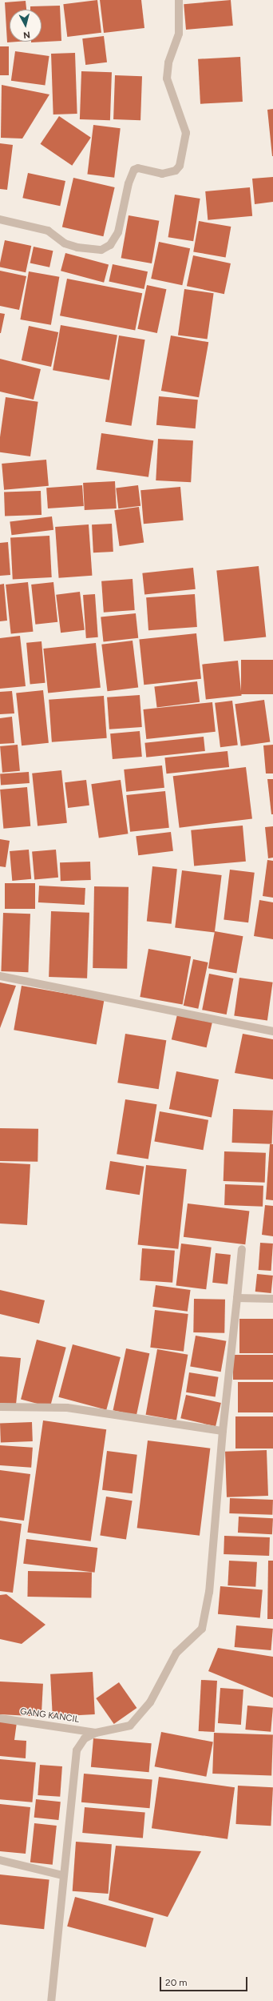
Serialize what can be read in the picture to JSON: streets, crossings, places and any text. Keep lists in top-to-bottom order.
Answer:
{
  "streets": {
    "street": ["GANG KANCIL"]
  },
  "scale_bar": "20 m",
  "north": "bottom"
}
